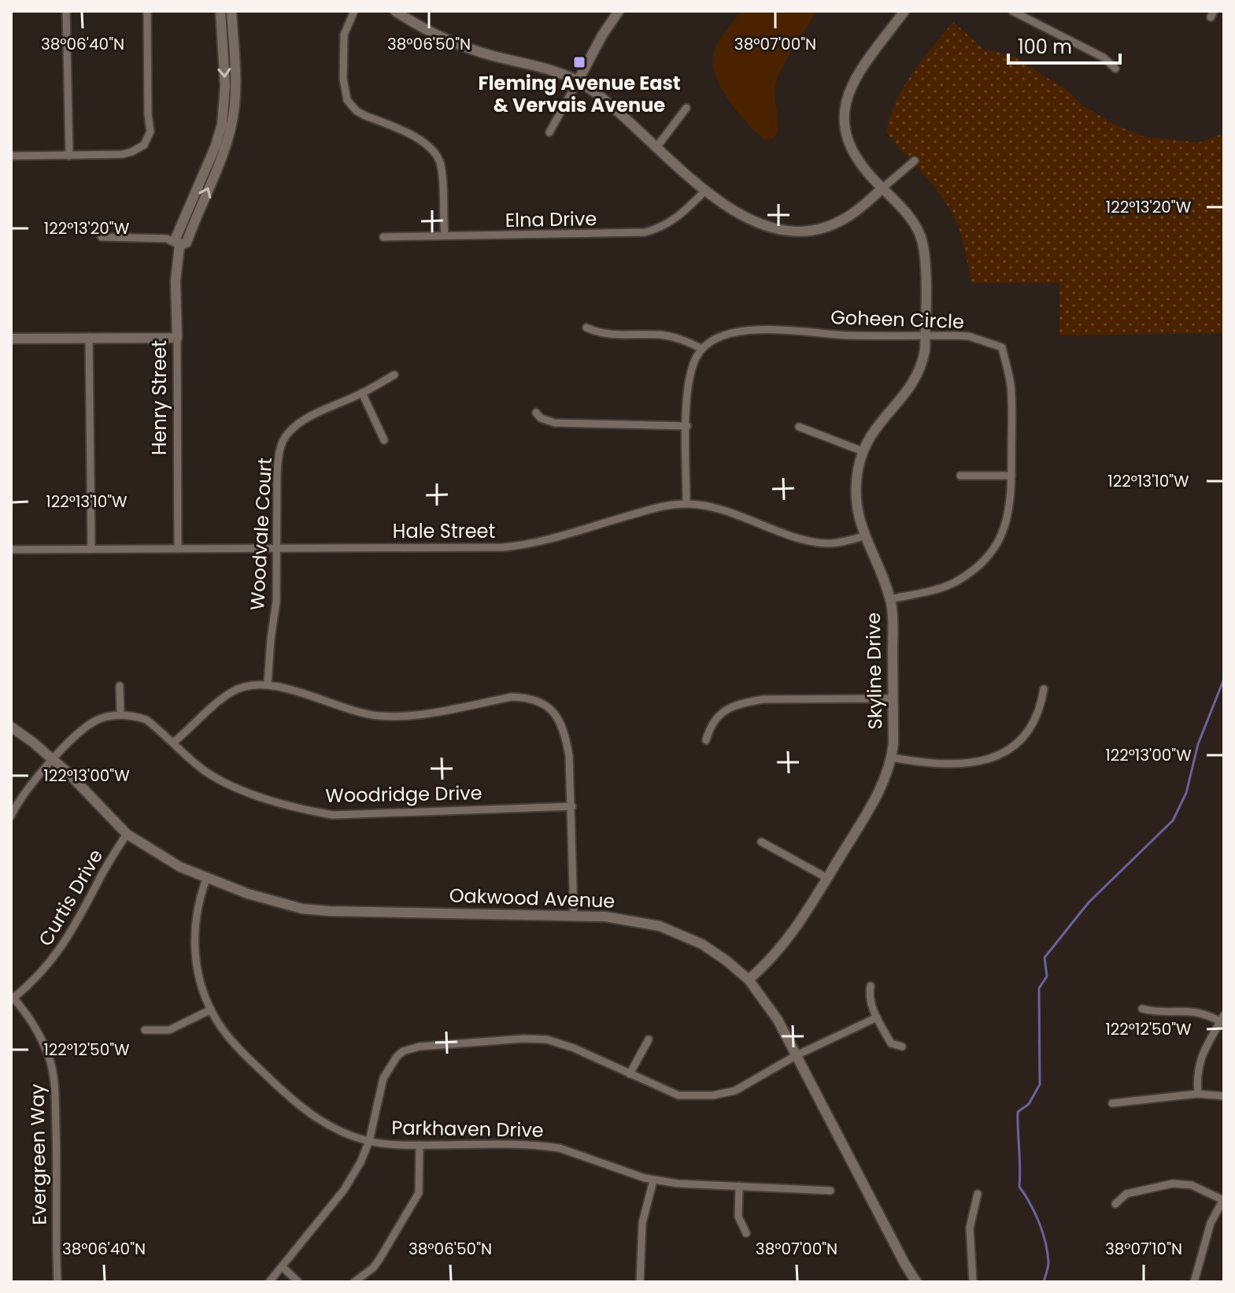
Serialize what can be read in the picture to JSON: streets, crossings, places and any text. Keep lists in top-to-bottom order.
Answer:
{
  "streets": {
    "street": [
      "Elna Drive",
      "Goheen Circle",
      "Henry Street",
      "Hale Street",
      "Woodvale Court",
      "Skyline Drive",
      "Woodridge Drive",
      "Curtis Drive",
      "Oakwood Avenue",
      "Parkhaven Drive",
      "Evergreen Way"
    ]
  },
  "crossings": [
    ["Goheen Circle", "Skyline Drive"],
    ["Henry Street", "Hale Street"],
    ["Hale Street", "Woodvale Court"],
    ["Hale Street", "Skyline Drive"],
    ["Skyline Drive", "Oakwood Avenue"],
    ["Curtis Drive", "Oakwood Avenue"],
    ["Curtis Drive", "Evergreen Way"],
    ["Oakwood Avenue", "Parkhaven Drive"]
  ],
  "places": {
    "transit": ["Fleming Avenue East & Vervais Avenue"]
  },
  "scale_bar": "100 m",
  "coordinates": [
    "38°06'40\"N",
    "38°06'50\"N",
    "38°07'00\"N",
    "122°13'20\"W",
    "122°13'10\"W",
    "122°13'00\"W",
    "122°12'50\"W",
    "38°07'10\"N"
  ]
}
